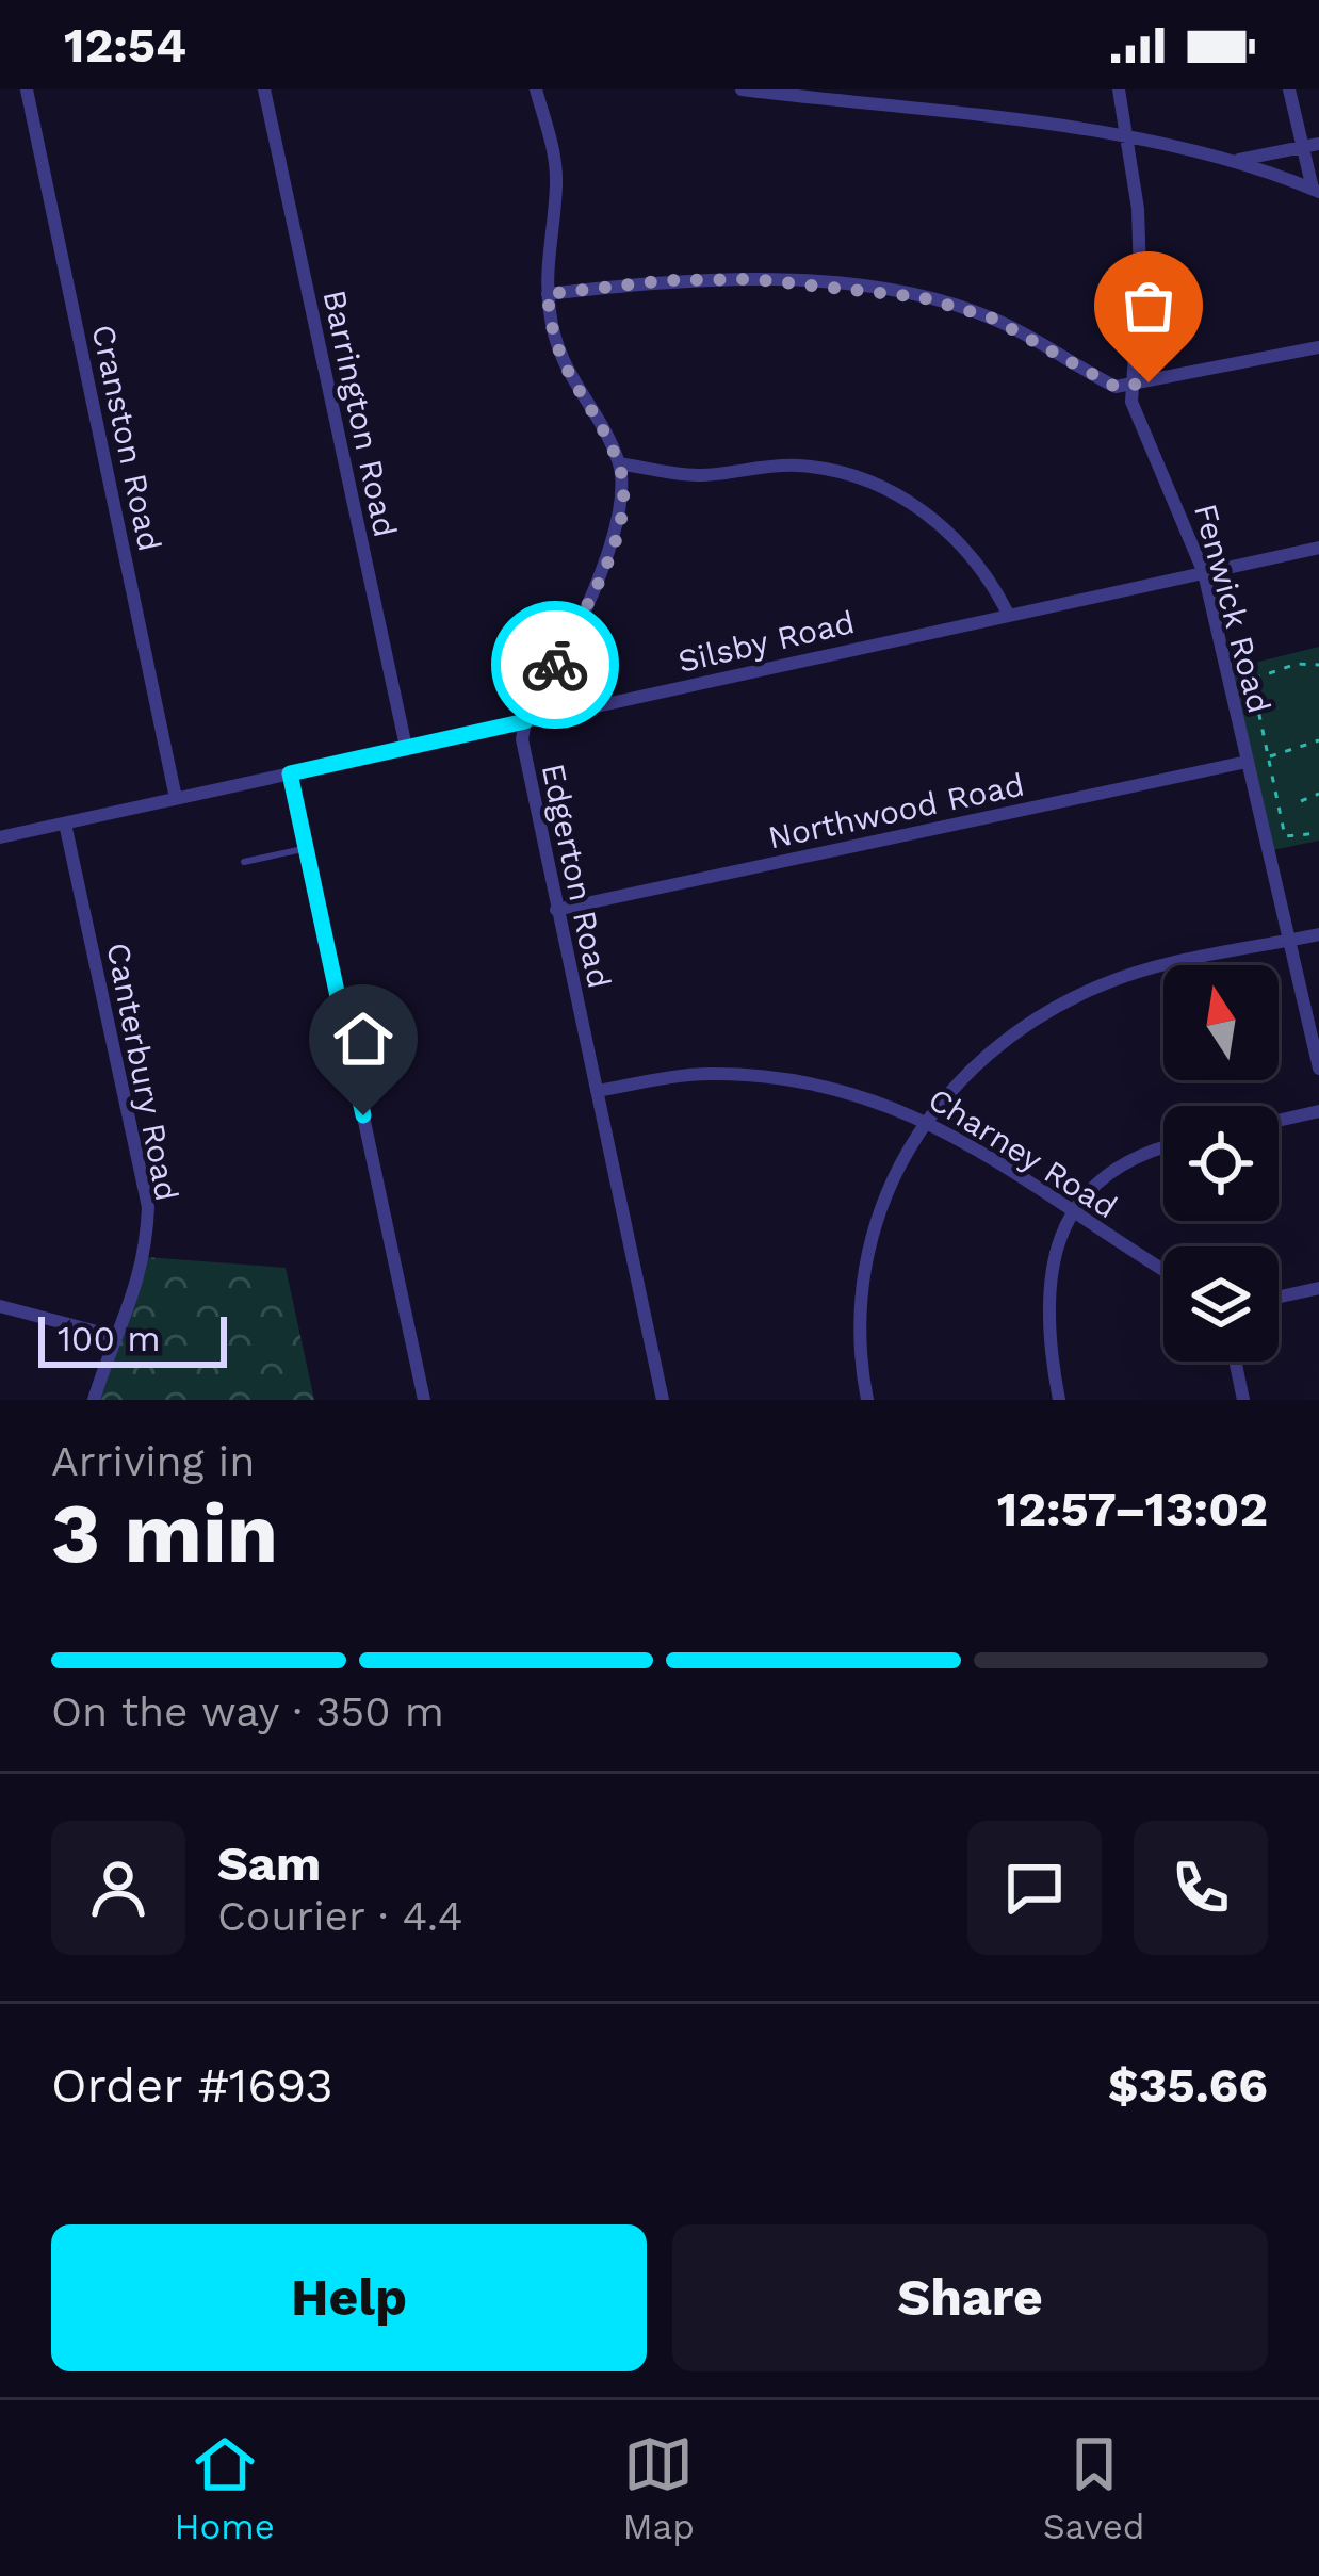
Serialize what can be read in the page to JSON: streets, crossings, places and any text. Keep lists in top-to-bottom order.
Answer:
{
  "streets": {
    "street": [
      "Barrington Road",
      "Cranston Road",
      "Fenwick Road",
      "Silsby Road",
      "Northwood Road",
      "Edgerton Road",
      "Canterbury Road",
      "Charney Road"
    ]
  },
  "crossings": [
    ["Barrington Road", "Silsby Road"],
    ["Cranston Road", "Silsby Road"],
    ["Fenwick Road", "Silsby Road"],
    ["Fenwick Road", "Northwood Road"],
    ["Silsby Road", "Edgerton Road"],
    ["Silsby Road", "Canterbury Road"],
    ["Northwood Road", "Edgerton Road"],
    ["Edgerton Road", "Charney Road"]
  ],
  "scale_bar": "100 m",
  "north": "top",
  "page": {
    "status": "12:54",
    "scale": "100 m",
    "heading": ["3 min", "Arriving in", "12:57–13:02"],
    "panel": [
      "Sam",
      "Courier · 4.4",
      "Order #1693",
      "$35.66"
    ],
    "bar": "On the way · 350 m",
    "buttons": ["Help", "Share"],
    "tabs": ["Home", "Map", "Saved"]
  }
}
